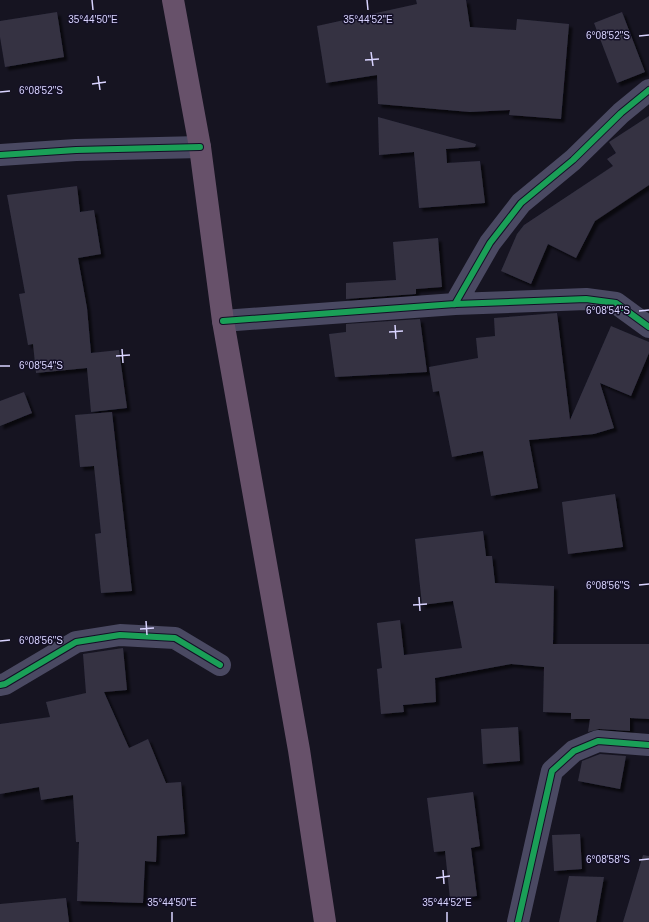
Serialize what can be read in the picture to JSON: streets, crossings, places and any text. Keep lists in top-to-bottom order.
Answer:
{
  "coordinates": [
    "35°44'50\"E",
    "35°44'52\"E",
    "6°08'52\"S",
    "6°08'54\"S",
    "6°08'56\"S",
    "6°08'58\"S"
  ]
}
